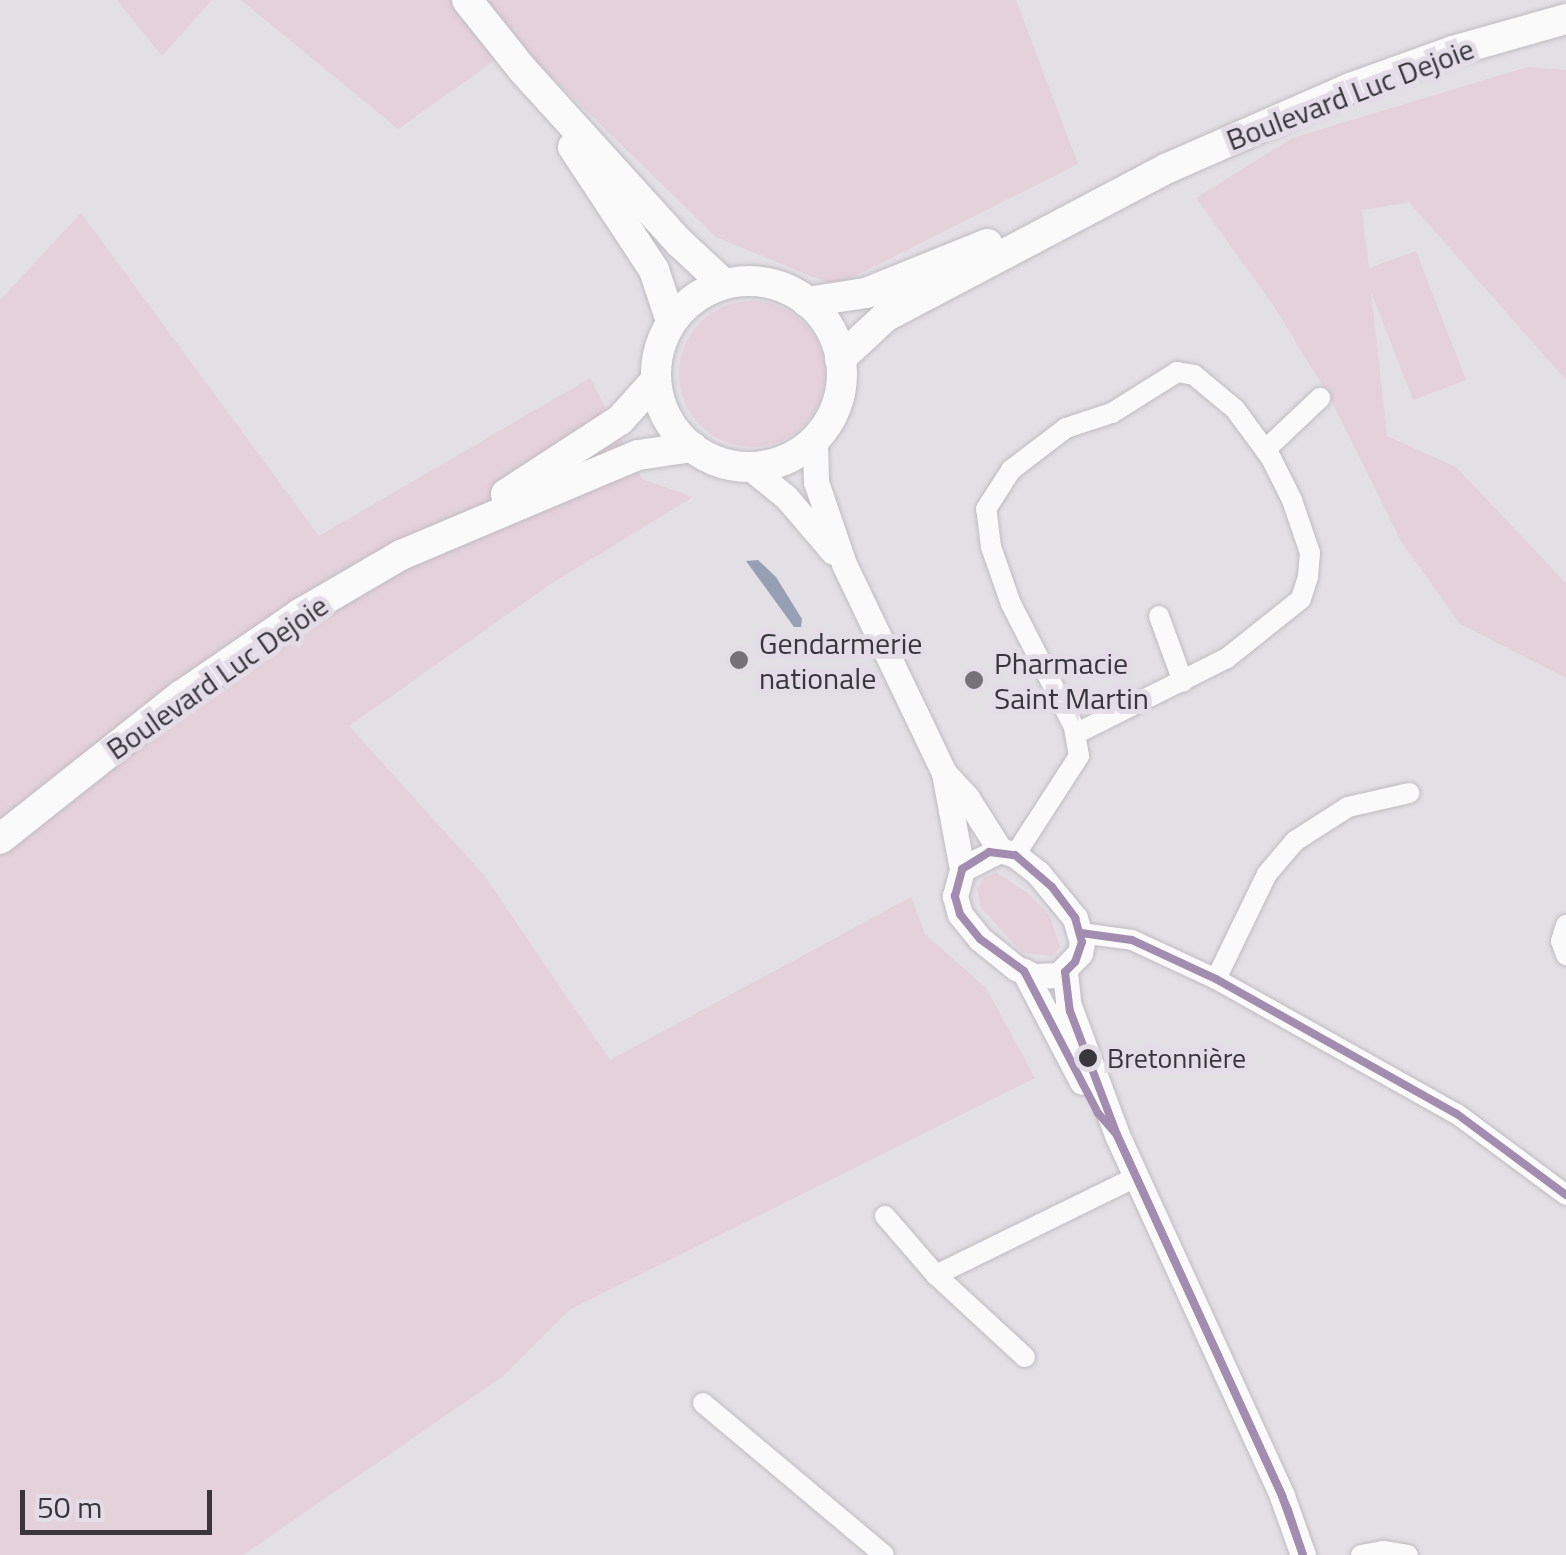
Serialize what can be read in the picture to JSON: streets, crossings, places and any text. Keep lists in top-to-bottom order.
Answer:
{
  "streets": {
    "main road": ["Boulevard Luc Dejoie"]
  },
  "places": ["Gendarmerie nationale", "Pharmacie Saint Martin", "Bretonnière"],
  "scale_bar": "50 m"
}
